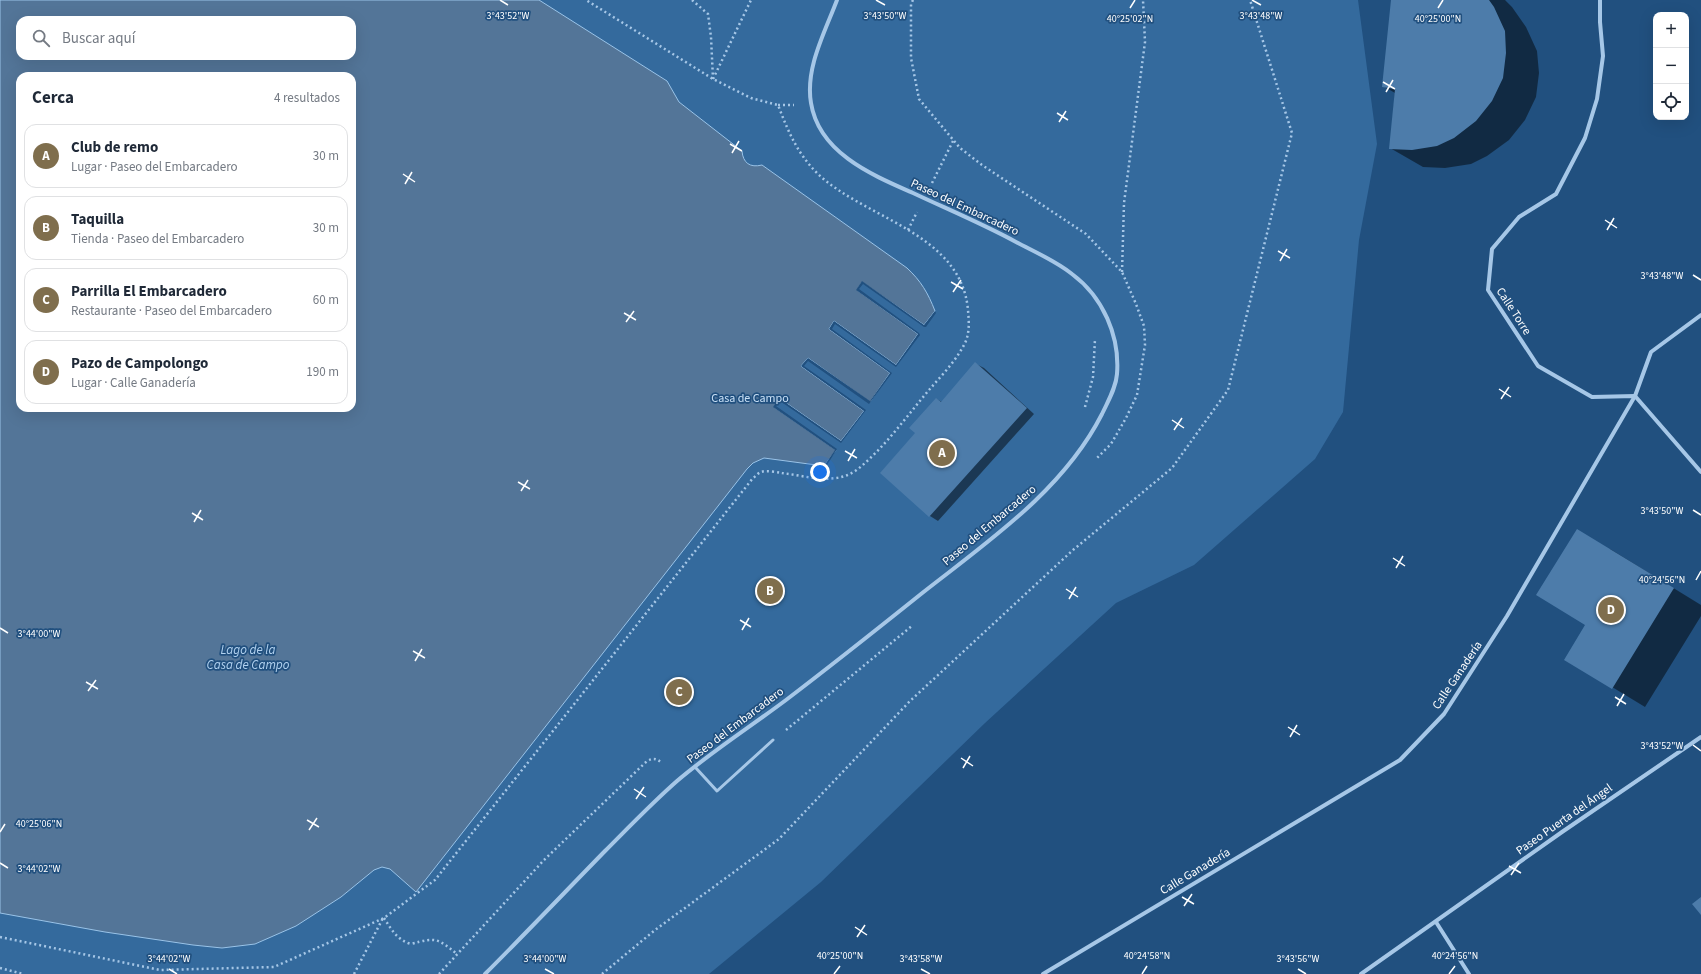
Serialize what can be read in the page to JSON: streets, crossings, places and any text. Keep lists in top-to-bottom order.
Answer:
{
  "streets": {
    "street": [
      "Paseo del Embarcadero",
      "Calle Torre",
      "Calle Ganadería",
      "Paseo Puerta del Ángel"
    ]
  },
  "crossings": [
    ["Calle Torre", "Calle Ganadería"]
  ],
  "water": ["Lago de la Casa de Campo"],
  "parks": ["Casa de Campo"],
  "page": {
    "map_buttons": ["+", "−"],
    "search": "Buscar aquí",
    "heading": ["Cerca", "4 resultados"],
    "list": [
      {
        "mark": "A",
        "name": "Club de remo",
        "note": "Lugar · Paseo del Embarcadero",
        "value": "30 m"
      },
      {
        "mark": "B",
        "name": "Taquilla",
        "note": "Tienda · Paseo del Embarcadero",
        "value": "30 m"
      },
      {
        "mark": "C",
        "name": "Parrilla El Embarcadero",
        "note": "Restaurante · Paseo del Embarcadero",
        "value": "60 m"
      },
      {
        "mark": "D",
        "name": "Pazo de Campolongo",
        "note": "Lugar · Calle Ganadería",
        "value": "190 m"
      }
    ],
    "pins": [
      "A",
      "B",
      "D",
      "C"
    ]
  },
  "coordinates": [
    "3°43'52\"W",
    "3°43'50\"W",
    "3°43'48\"W",
    "40°25'02\"N",
    "40°25'00\"N",
    "40°24'56\"N",
    "3°44'00\"W",
    "40°25'06\"N",
    "3°44'02\"W",
    "40°24'58\"N",
    "3°43'58\"W",
    "3°43'56\"W"
  ]
}
